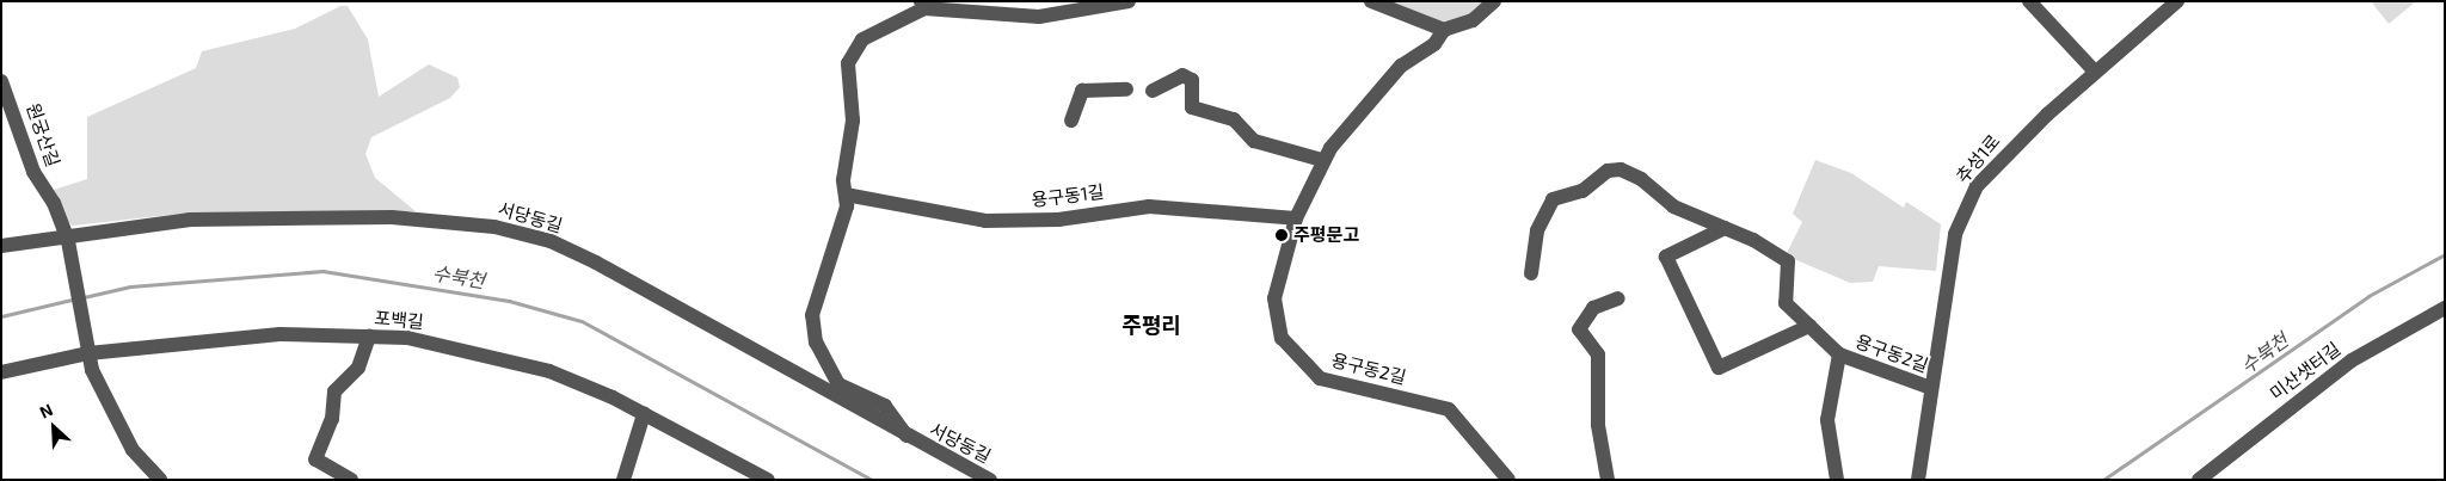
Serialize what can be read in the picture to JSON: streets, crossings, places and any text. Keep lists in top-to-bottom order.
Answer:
{
  "streets": {
    "street": [
      "원궁산길",
      "추성1로",
      "용구동1길",
      "서당동길",
      "포백길",
      "용구동2길",
      "미산샛터길"
    ]
  },
  "crossings": [
    ["원궁산길", "서당동길"],
    ["원궁산길", "포백길"],
    ["추성1로", "용구동2길"],
    ["용구동1길", "용구동2길"]
  ],
  "districts": ["주평리"],
  "water": ["수북천"],
  "places": ["주평문고"],
  "north": "top left"
}
